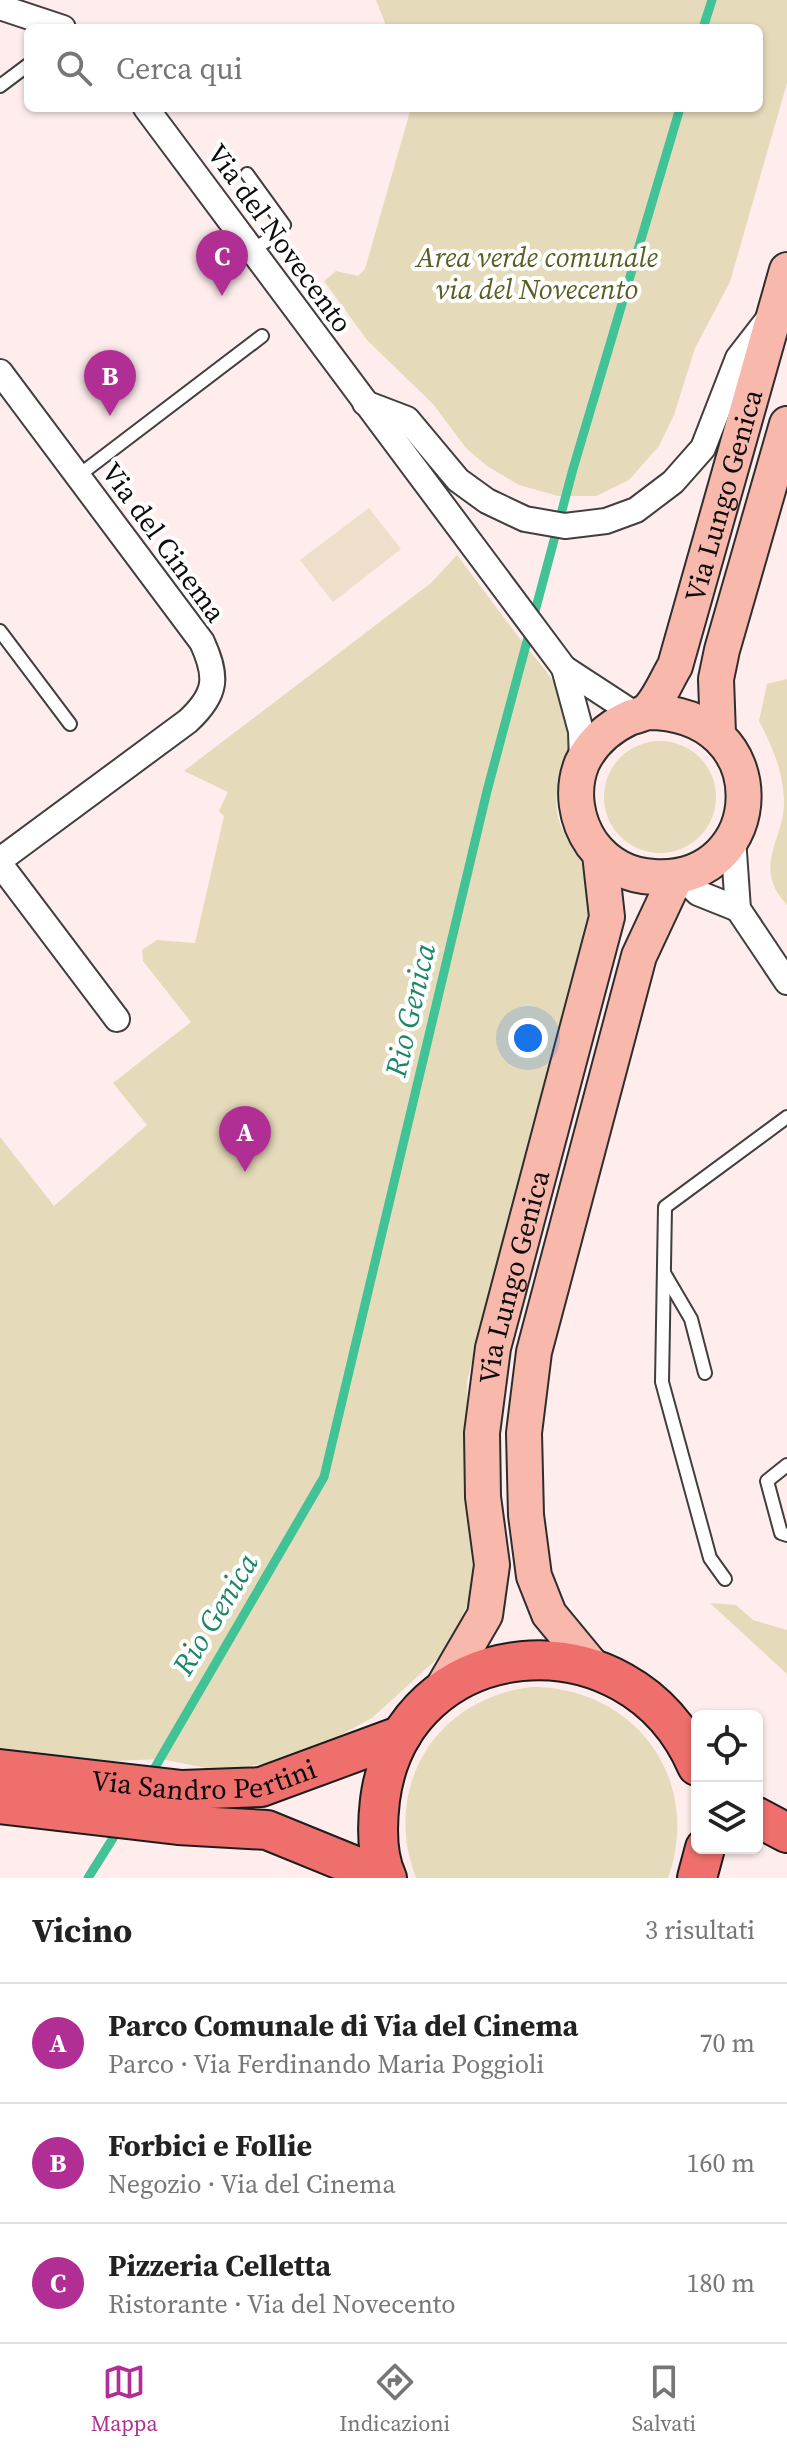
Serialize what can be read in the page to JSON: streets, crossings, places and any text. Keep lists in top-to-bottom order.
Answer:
{
  "streets": {
    "main road": ["Via Sandro Pertini"],
    "street": ["Via del Novecento", "Via Lungo Genica", "Via del Cinema"]
  },
  "crossings": [
    ["Via del Novecento", "Via Lungo Genica"]
  ],
  "water": ["Rio Genica"],
  "parks": ["Area verde comunale via del Novecento"],
  "page": {
    "search": "Cerca qui",
    "pins": ["C", "B", "A"],
    "heading": ["Vicino", "3 risultati"],
    "list": [
      {
        "mark": "A",
        "name": "Parco Comunale di Via del Cinema",
        "note": "Parco · Via Ferdinando Maria Poggioli",
        "value": "70 m"
      },
      {
        "mark": "B",
        "name": "Forbici e Follie",
        "note": "Negozio · Via del Cinema",
        "value": "160 m"
      },
      {
        "mark": "C",
        "name": "Pizzeria Celletta",
        "note": "Ristorante · Via del Novecento",
        "value": "180 m"
      }
    ],
    "nav": ["Mappa", "Indicazioni", "Salvati"]
  }
}
